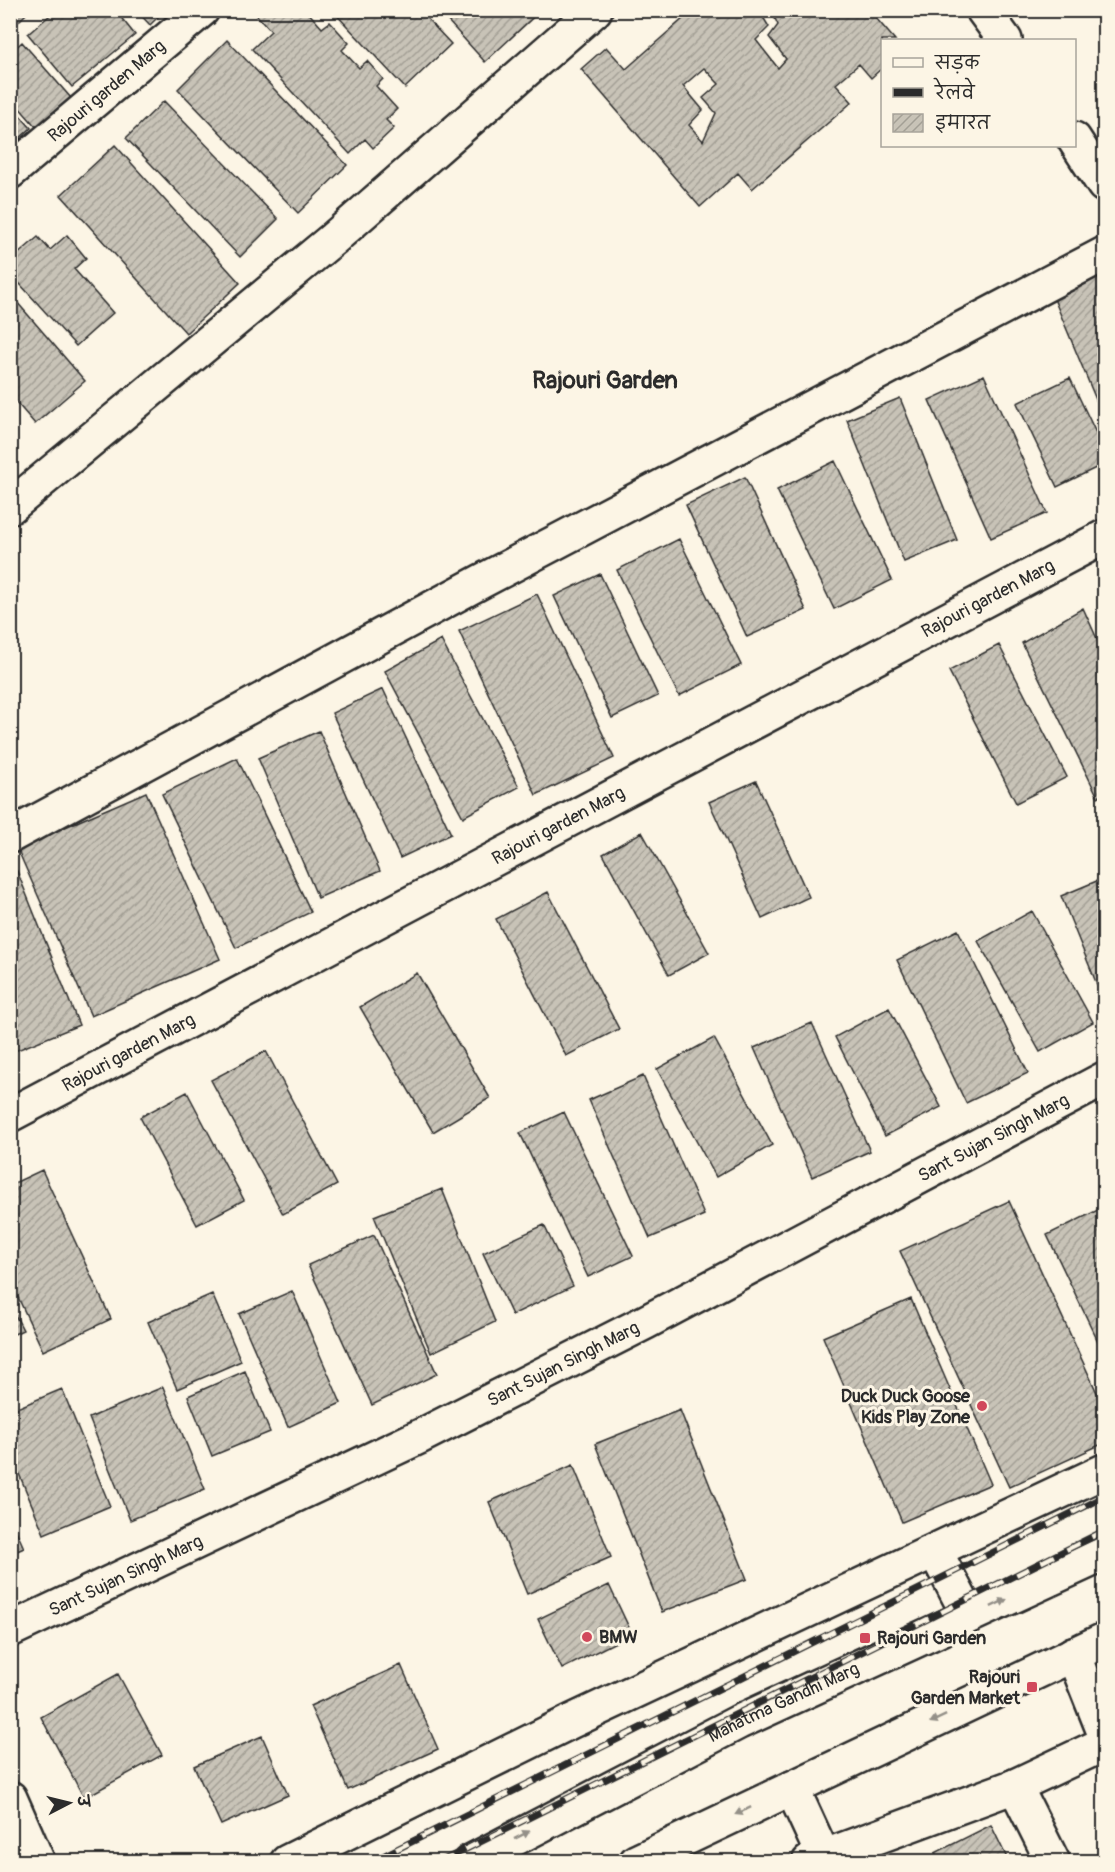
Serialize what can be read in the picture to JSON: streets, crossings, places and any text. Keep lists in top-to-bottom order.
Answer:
{
  "streets": {
    "street": ["Rajouri garden Marg", "Sant Sujan Singh Marg", "Mahatma Gandhi Marg"]
  },
  "districts": ["Rajouri Garden"],
  "places": {
    "other": ["Duck Duck Goose Kids Play Zone", "BMW"],
    "transit": ["Rajouri Garden", "Rajouri Garden Market"]
  },
  "legend": ["सड़क", "रेलवे", "इमारत"],
  "north": "right"
}
